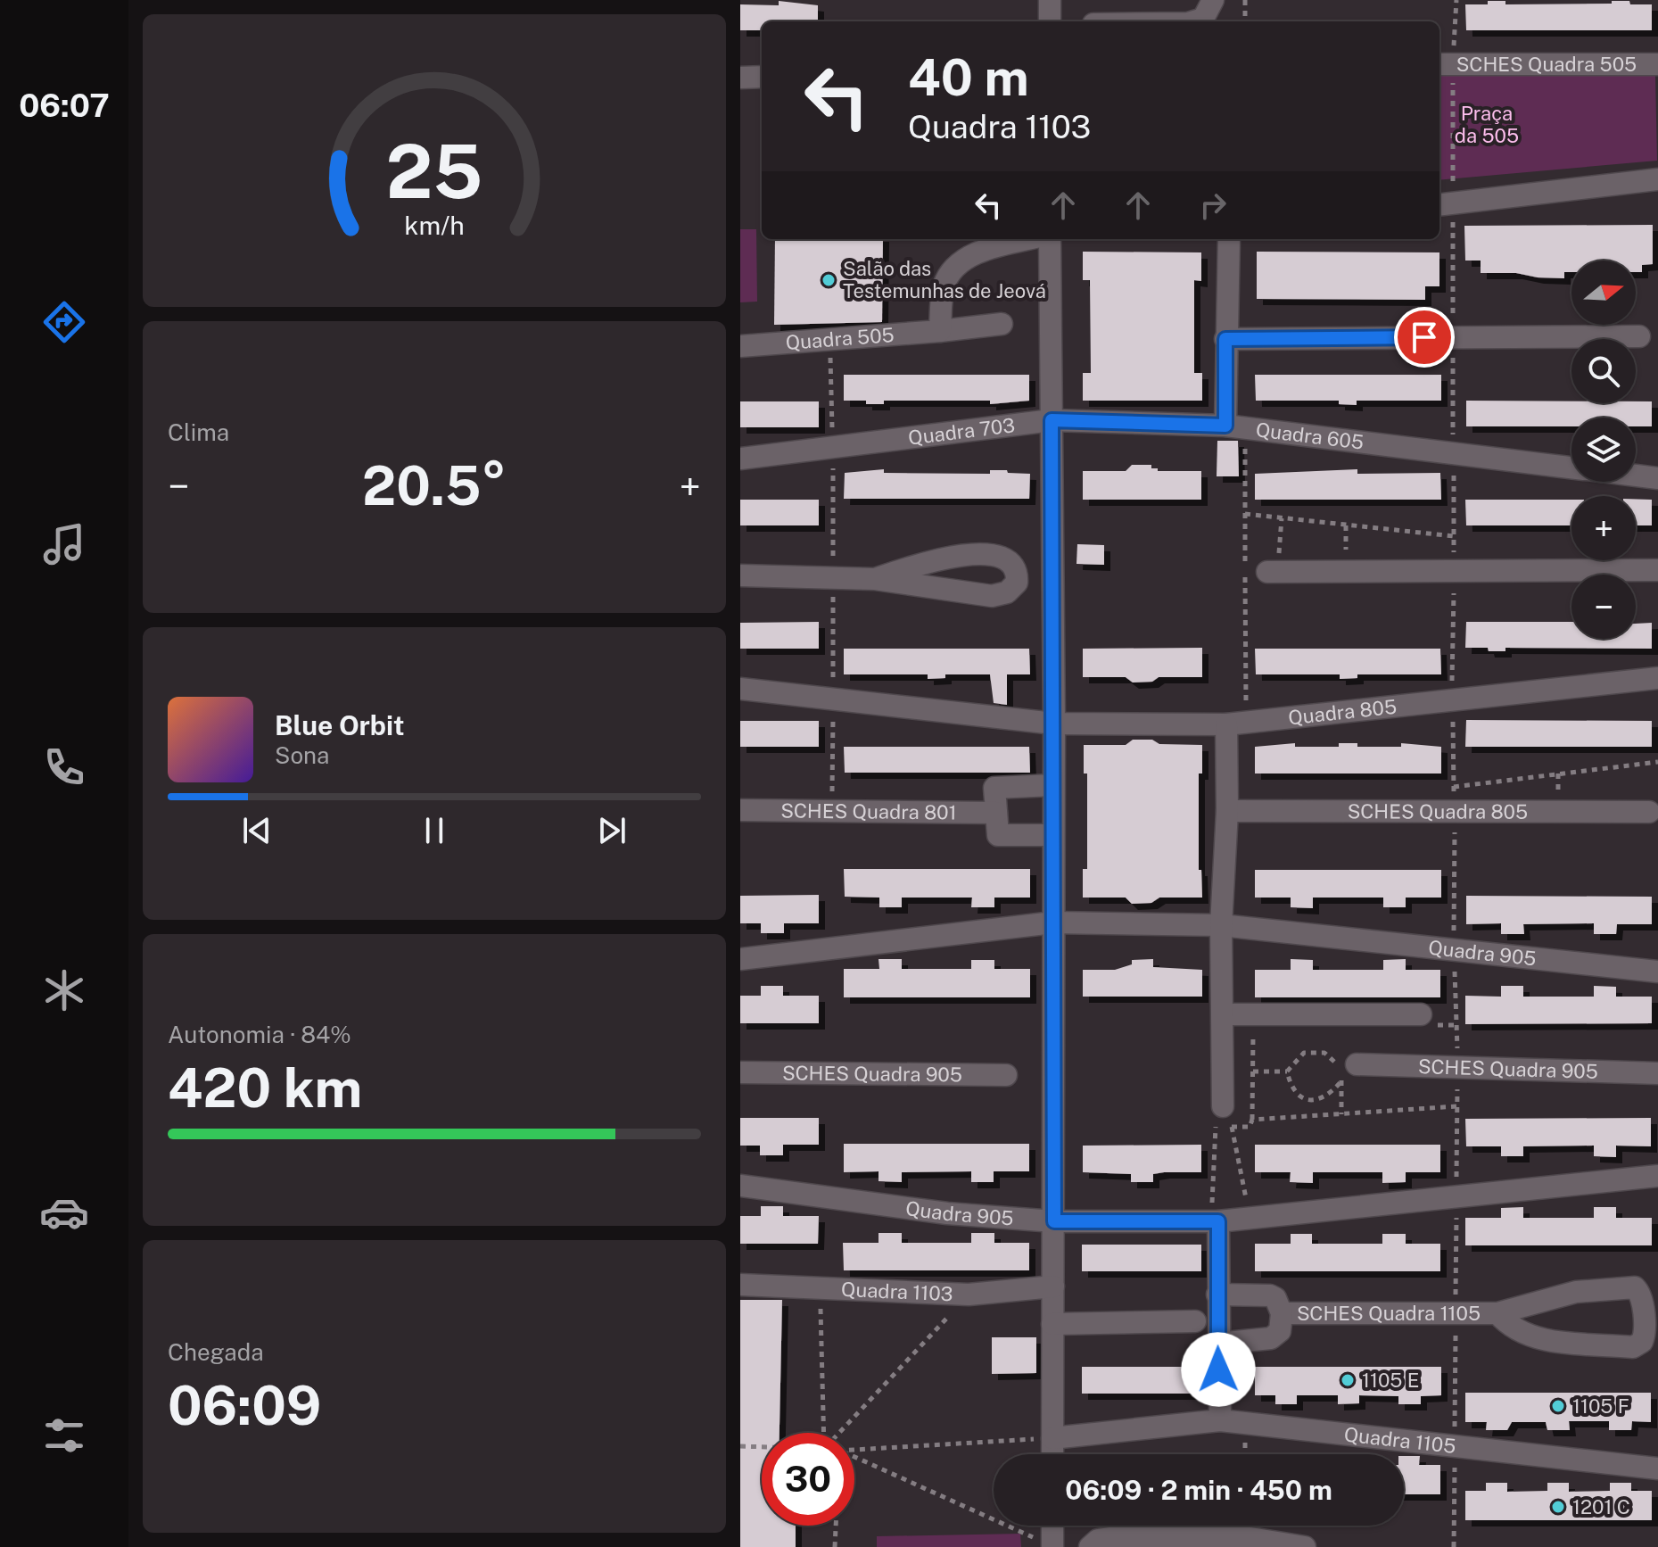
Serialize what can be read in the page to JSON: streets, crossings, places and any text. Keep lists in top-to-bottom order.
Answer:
{
  "streets": {
    "street": [
      "SCHES Quadra 505",
      "Quadra 505",
      "Quadra 703",
      "Quadra 605",
      "Quadra 805",
      "SCHES Quadra 801",
      "SCHES Quadra 805",
      "Quadra 905",
      "SCHES Quadra 905",
      "Quadra 1103",
      "SCHES Quadra 1105",
      "Quadra 1105"
    ]
  },
  "crossings": [
    ["Quadra 703", "Quadra 605"]
  ],
  "parks": ["Praça da 505"],
  "places": [
    "Salão das Testemunhas de Jeová",
    "1105 E",
    "1105 F",
    "1201 C"
  ],
  "north": "right",
  "page": {
    "tabs": "06:07",
    "turn": ["40 m", "Quadra 1103"],
    "map_buttons": ["+", "−"],
    "tile": [
      "Clima",
      ["Autonomia · 84%", "420 km"],
      ["Chegada", "06:09"]
    ],
    "heat": ["−", "20.5°", "+"],
    "song": ["Blue Orbit", "Sona"],
    "limit": "30",
    "trip": "06:09 · 2 min · 450 m",
    "gauge": ["25", "km/h"]
  }
}
